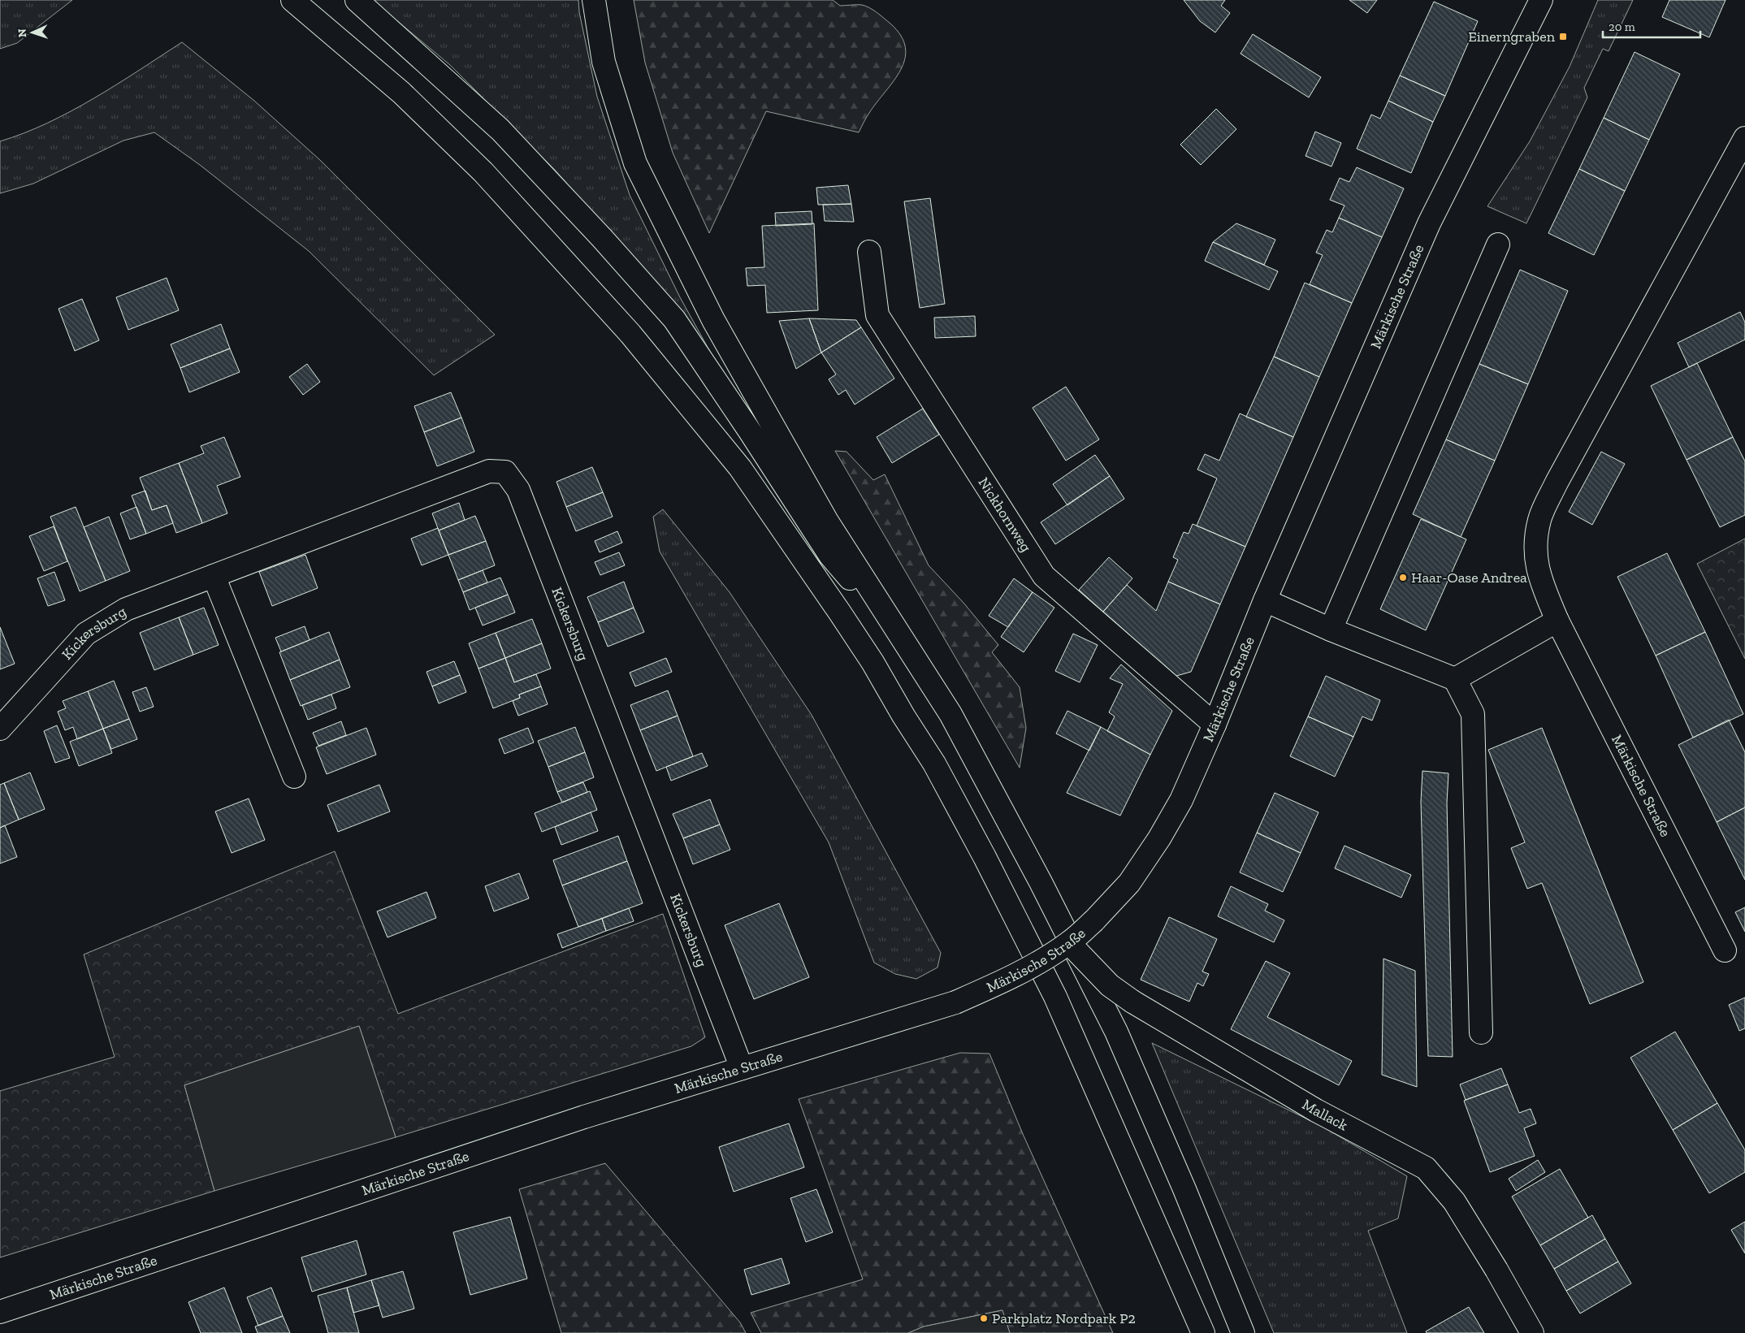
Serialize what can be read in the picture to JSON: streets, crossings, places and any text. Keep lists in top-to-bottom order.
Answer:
{
  "streets": {
    "main road": [
      "Märkische Straße",
      "Nickhornweg",
      "Kickersburg",
      "Mallack"
    ]
  },
  "crossings": [
    ["Märkische Straße", "Nickhornweg"],
    ["Märkische Straße", "Kickersburg"],
    ["Märkische Straße", "Mallack"]
  ],
  "places": {
    "transit": ["Einerngraben"],
    "other": ["Haar-Oase Andrea", "Parkplatz Nordpark P2"]
  },
  "scale_bar": "20 m",
  "north": "left"
}
